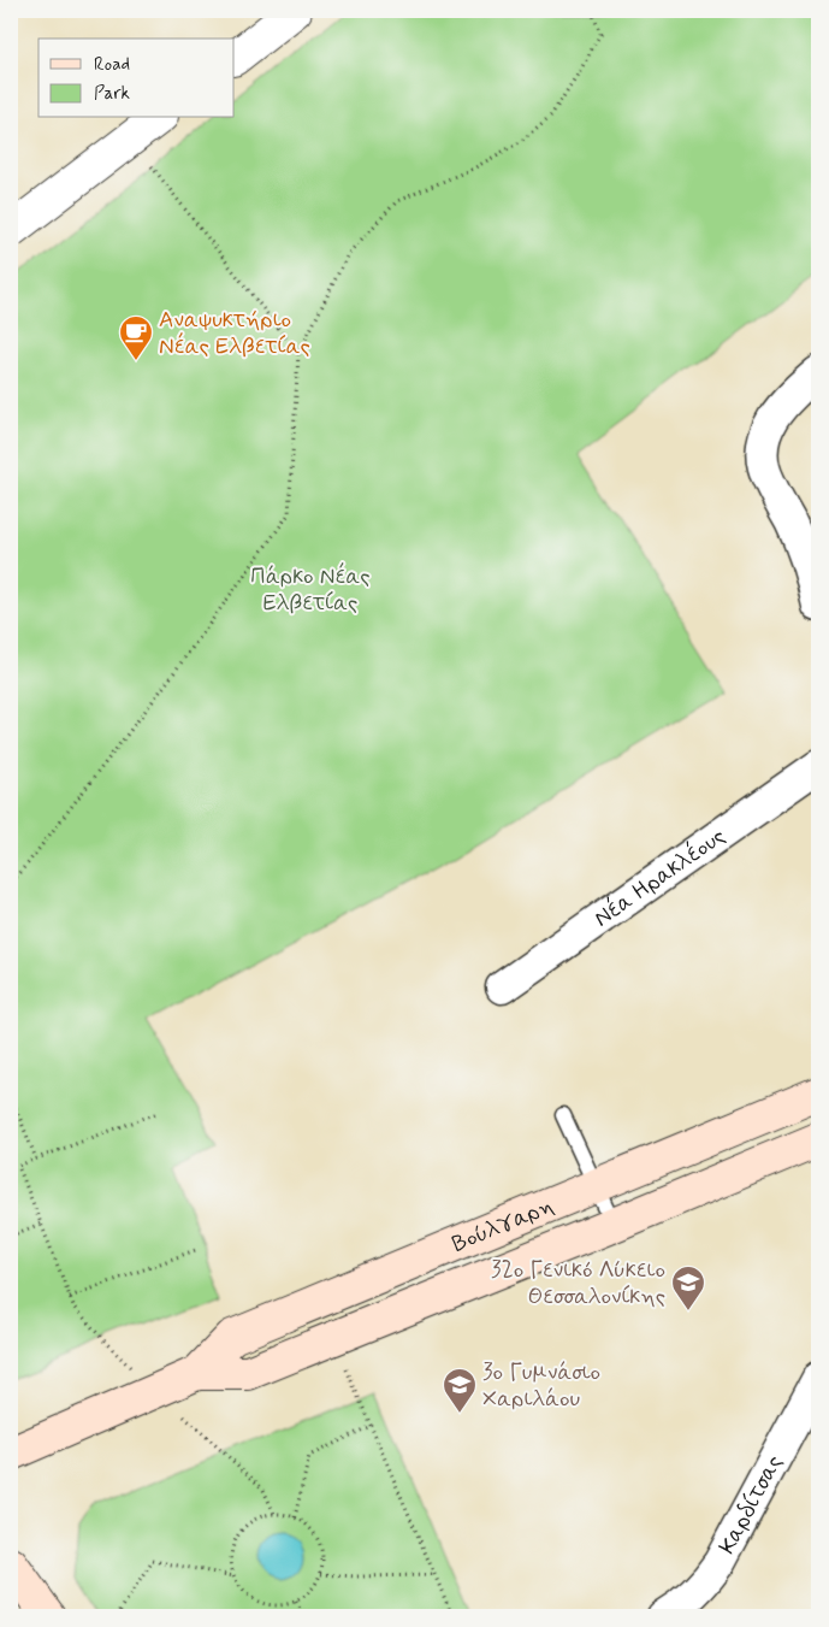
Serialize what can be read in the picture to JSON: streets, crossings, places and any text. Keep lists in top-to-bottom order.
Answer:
{
  "streets": {
    "main road": ["Βούλγαρη"],
    "street": ["Νέα Ηρακλέους", "Καρδίτσας"]
  },
  "parks": ["Πάρκο Νέας Ελβετίας"],
  "places": {
    "cafe": ["Αναψυκτήριο Νέας Ελβετίας"],
    "school or university": ["32ο Γενικό Λύκειο Θεσσαλονίκης", "3ο Γυμνάσιο Χαριλάου"]
  },
  "legend": ["Road", "Park"]
}
